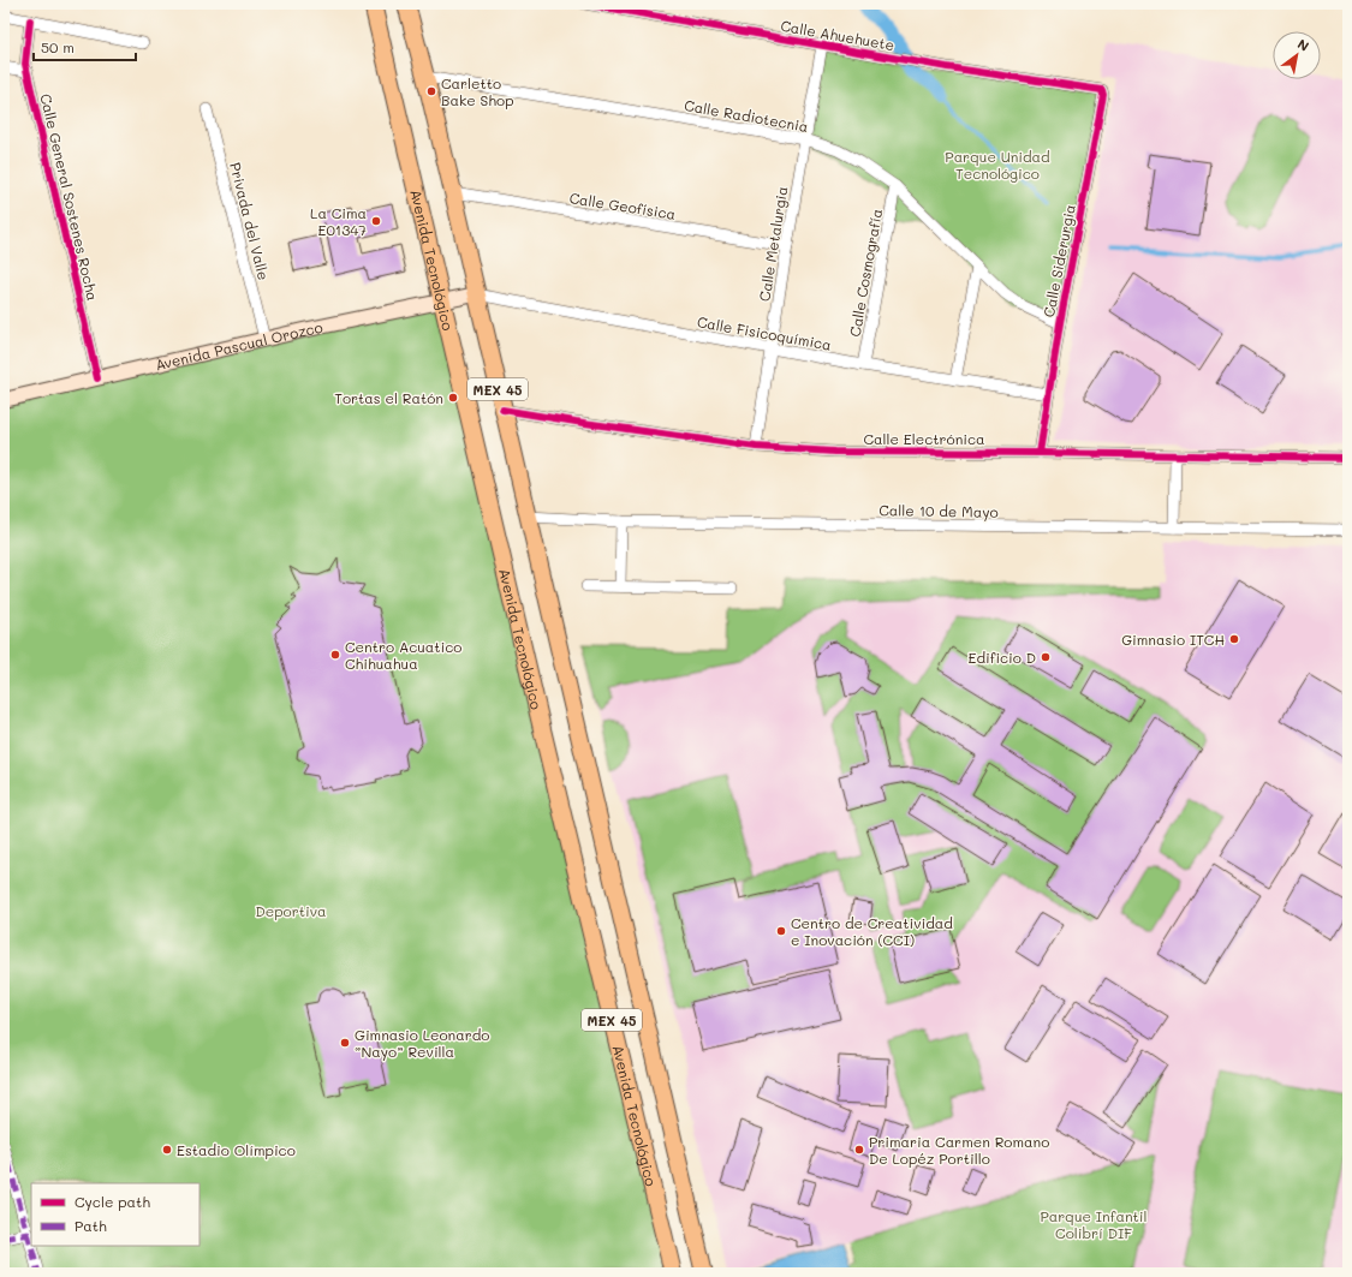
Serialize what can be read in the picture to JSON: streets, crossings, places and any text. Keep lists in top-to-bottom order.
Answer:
{
  "streets": {
    "main road": ["Avenida Tecnológico", "Avenida Pascual Orozco", "MEX 45"],
    "street": [
      "Calle Ahuehuete",
      "Calle Radiotecnia",
      "Calle General Sostenes Rocha",
      "Calle Geofísica",
      "Privada del Valle",
      "Calle Metalurgia",
      "Calle Siderurgia",
      "Calle Cosmografía",
      "Calle Fisicoquímica",
      "Calle Electrónica",
      "Calle 10 de Mayo"
    ]
  },
  "crossings": [
    ["Calle Ahuehuete", "Calle Metalurgia"],
    ["Calle Ahuehuete", "Calle Siderurgia"],
    ["Calle Radiotecnia", "Calle Metalurgia"],
    ["Calle Radiotecnia", "Calle Siderurgia"],
    ["Calle Radiotecnia", "Calle Cosmografía"],
    ["Calle Radiotecnia", "MEX 45"],
    ["Calle General Sostenes Rocha", "Avenida Pascual Orozco"],
    ["Calle Geofísica", "Calle Metalurgia"],
    ["Calle Geofísica", "MEX 45"],
    ["Privada del Valle", "Avenida Pascual Orozco"],
    ["Calle Metalurgia", "Calle Fisicoquímica"],
    ["Calle Metalurgia", "Calle Electrónica"],
    ["Avenida Tecnológico", "Avenida Pascual Orozco"],
    ["Calle Siderurgia", "Calle Fisicoquímica"],
    ["Calle Siderurgia", "Calle Electrónica"],
    ["Calle Cosmografía", "Calle Fisicoquímica"],
    ["Calle Fisicoquímica", "Avenida Pascual Orozco"],
    ["Calle Fisicoquímica", "MEX 45"],
    ["Avenida Pascual Orozco", "MEX 45"],
    ["MEX 45", "Calle Electrónica"],
    ["MEX 45", "Calle 10 de Mayo"]
  ],
  "parks": ["Parque Unidad Tecnológico", "Deportiva", "Parque Infantil Colibrí DIF"],
  "places": [
    "Carletto Bake Shop",
    "La Cima E01347",
    "Tortas el Ratón",
    "Gimnasio ITCH",
    "Centro Acuatico Chihuahua",
    "Edificio D",
    "Centro de Creatividad e Inovación (CCI)",
    "Gimnasio Leonardo “Nayo” Revilla",
    "Estadio Olímpico",
    "Primaria Carmen Romano De Lopéz Portillo"
  ],
  "legend": ["Cycle path", "Path"],
  "scale_bar": "50 m",
  "north": "top right"
}
